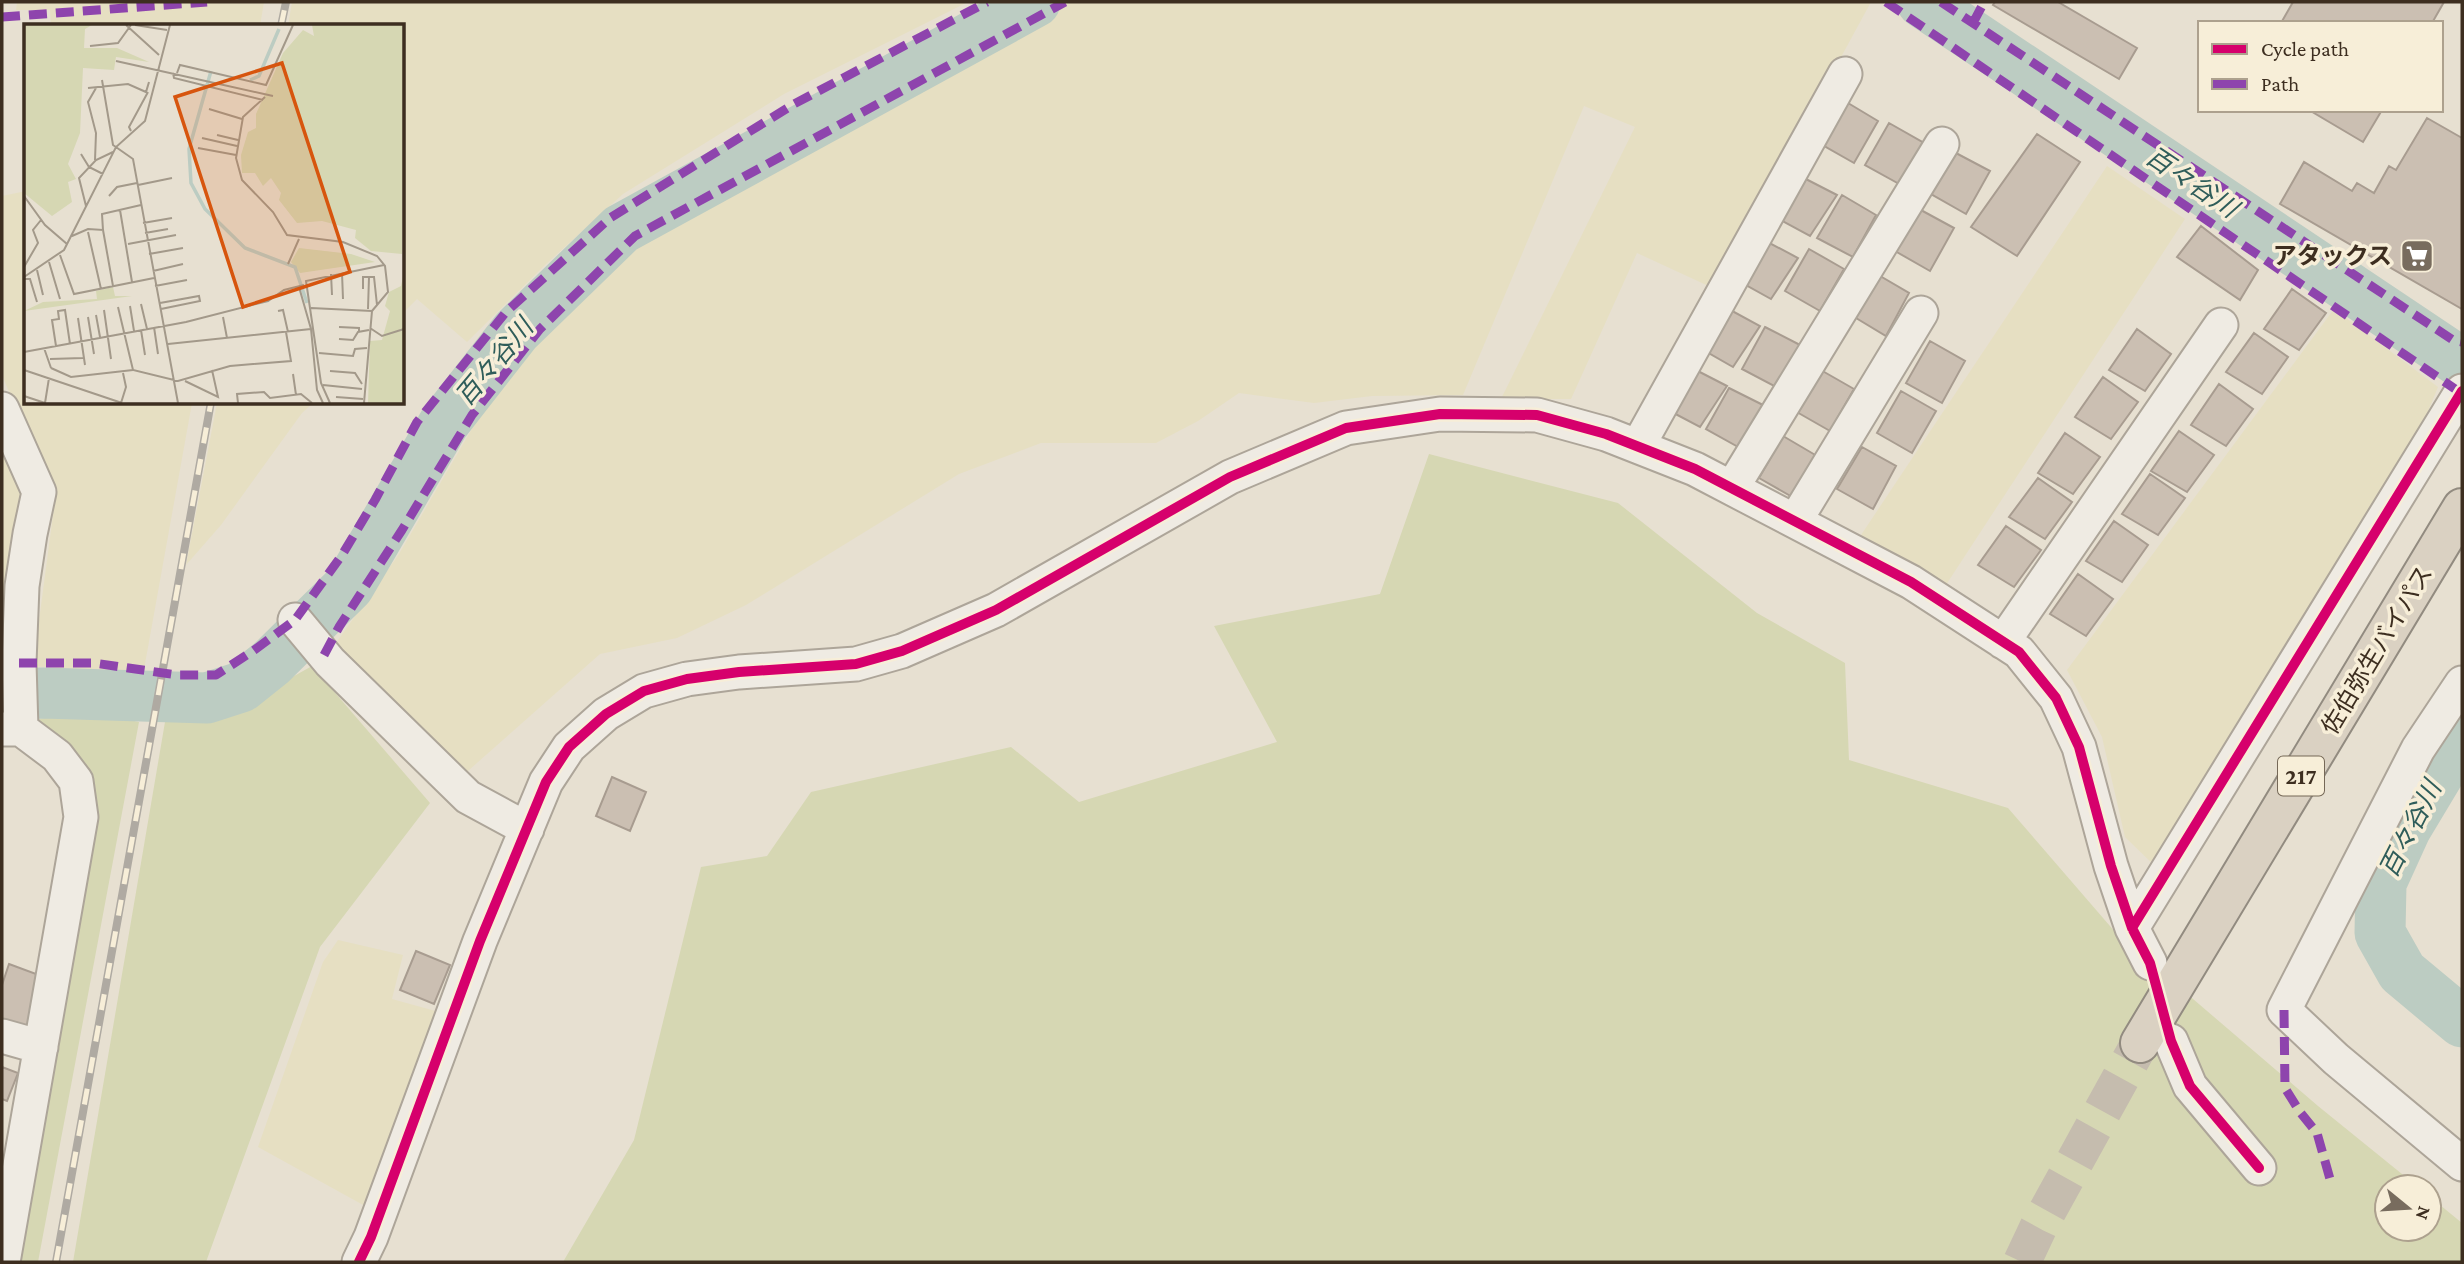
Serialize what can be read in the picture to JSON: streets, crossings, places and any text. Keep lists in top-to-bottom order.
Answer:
{
  "streets": {
    "highway": ["佐伯弥生バイパス", "217"]
  },
  "water": ["百々谷川"],
  "places": {
    "supermarket": ["アタックス"]
  },
  "legend": ["Cycle path", "Path"],
  "north": "right"
}
